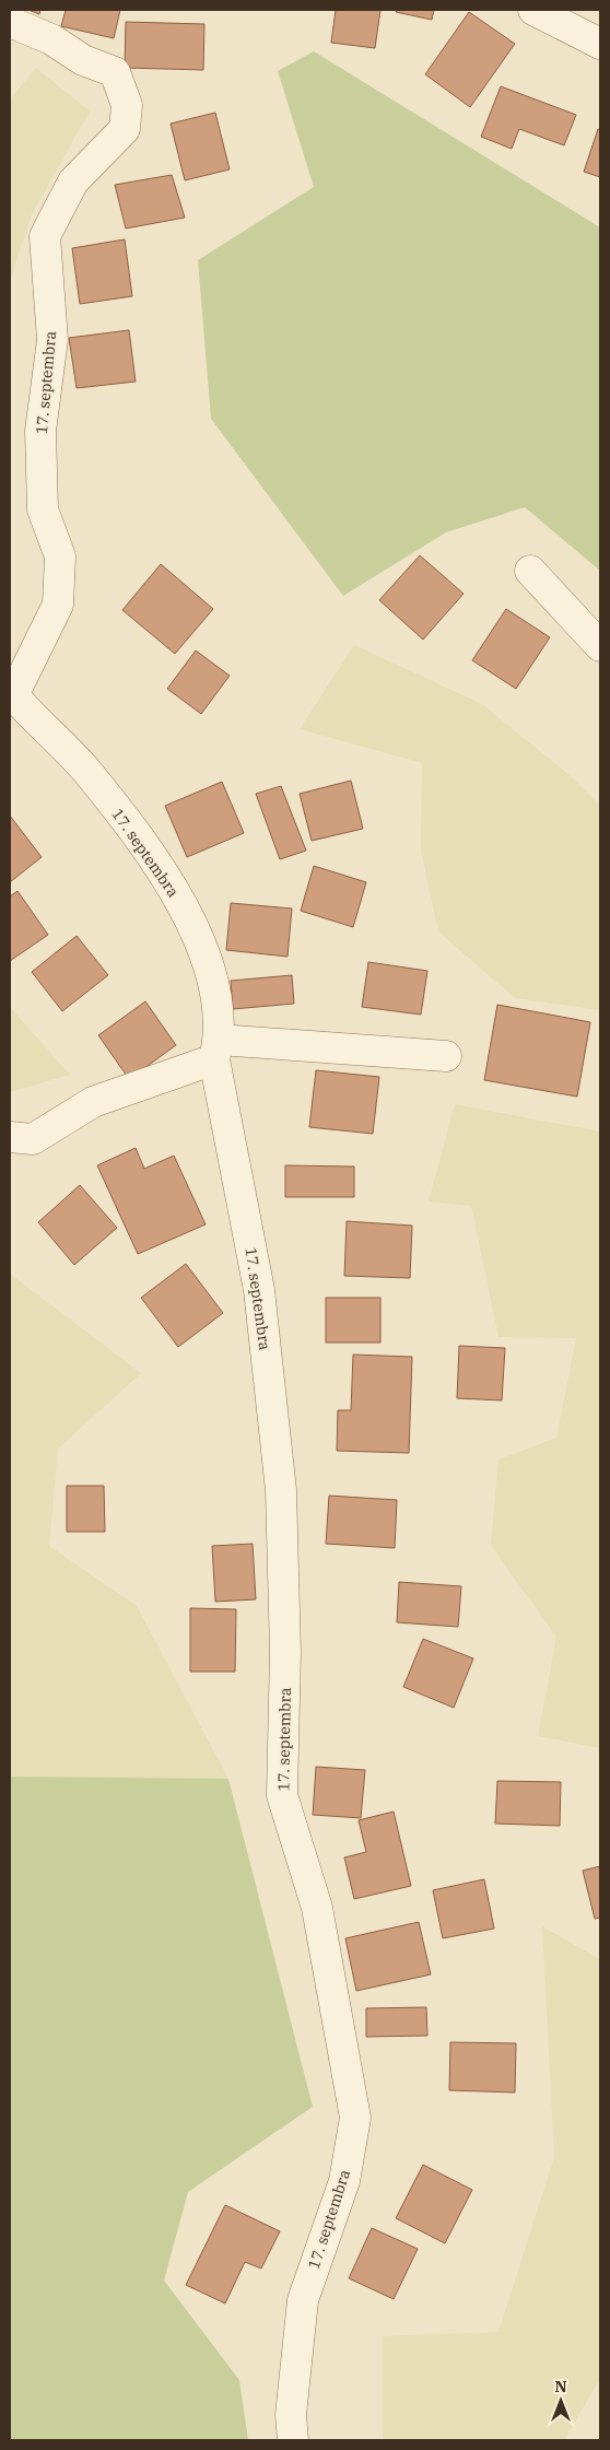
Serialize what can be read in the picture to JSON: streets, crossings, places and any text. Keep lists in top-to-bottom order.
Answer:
{
  "streets": {
    "street": ["17. septembra"]
  },
  "north": "top"
}
